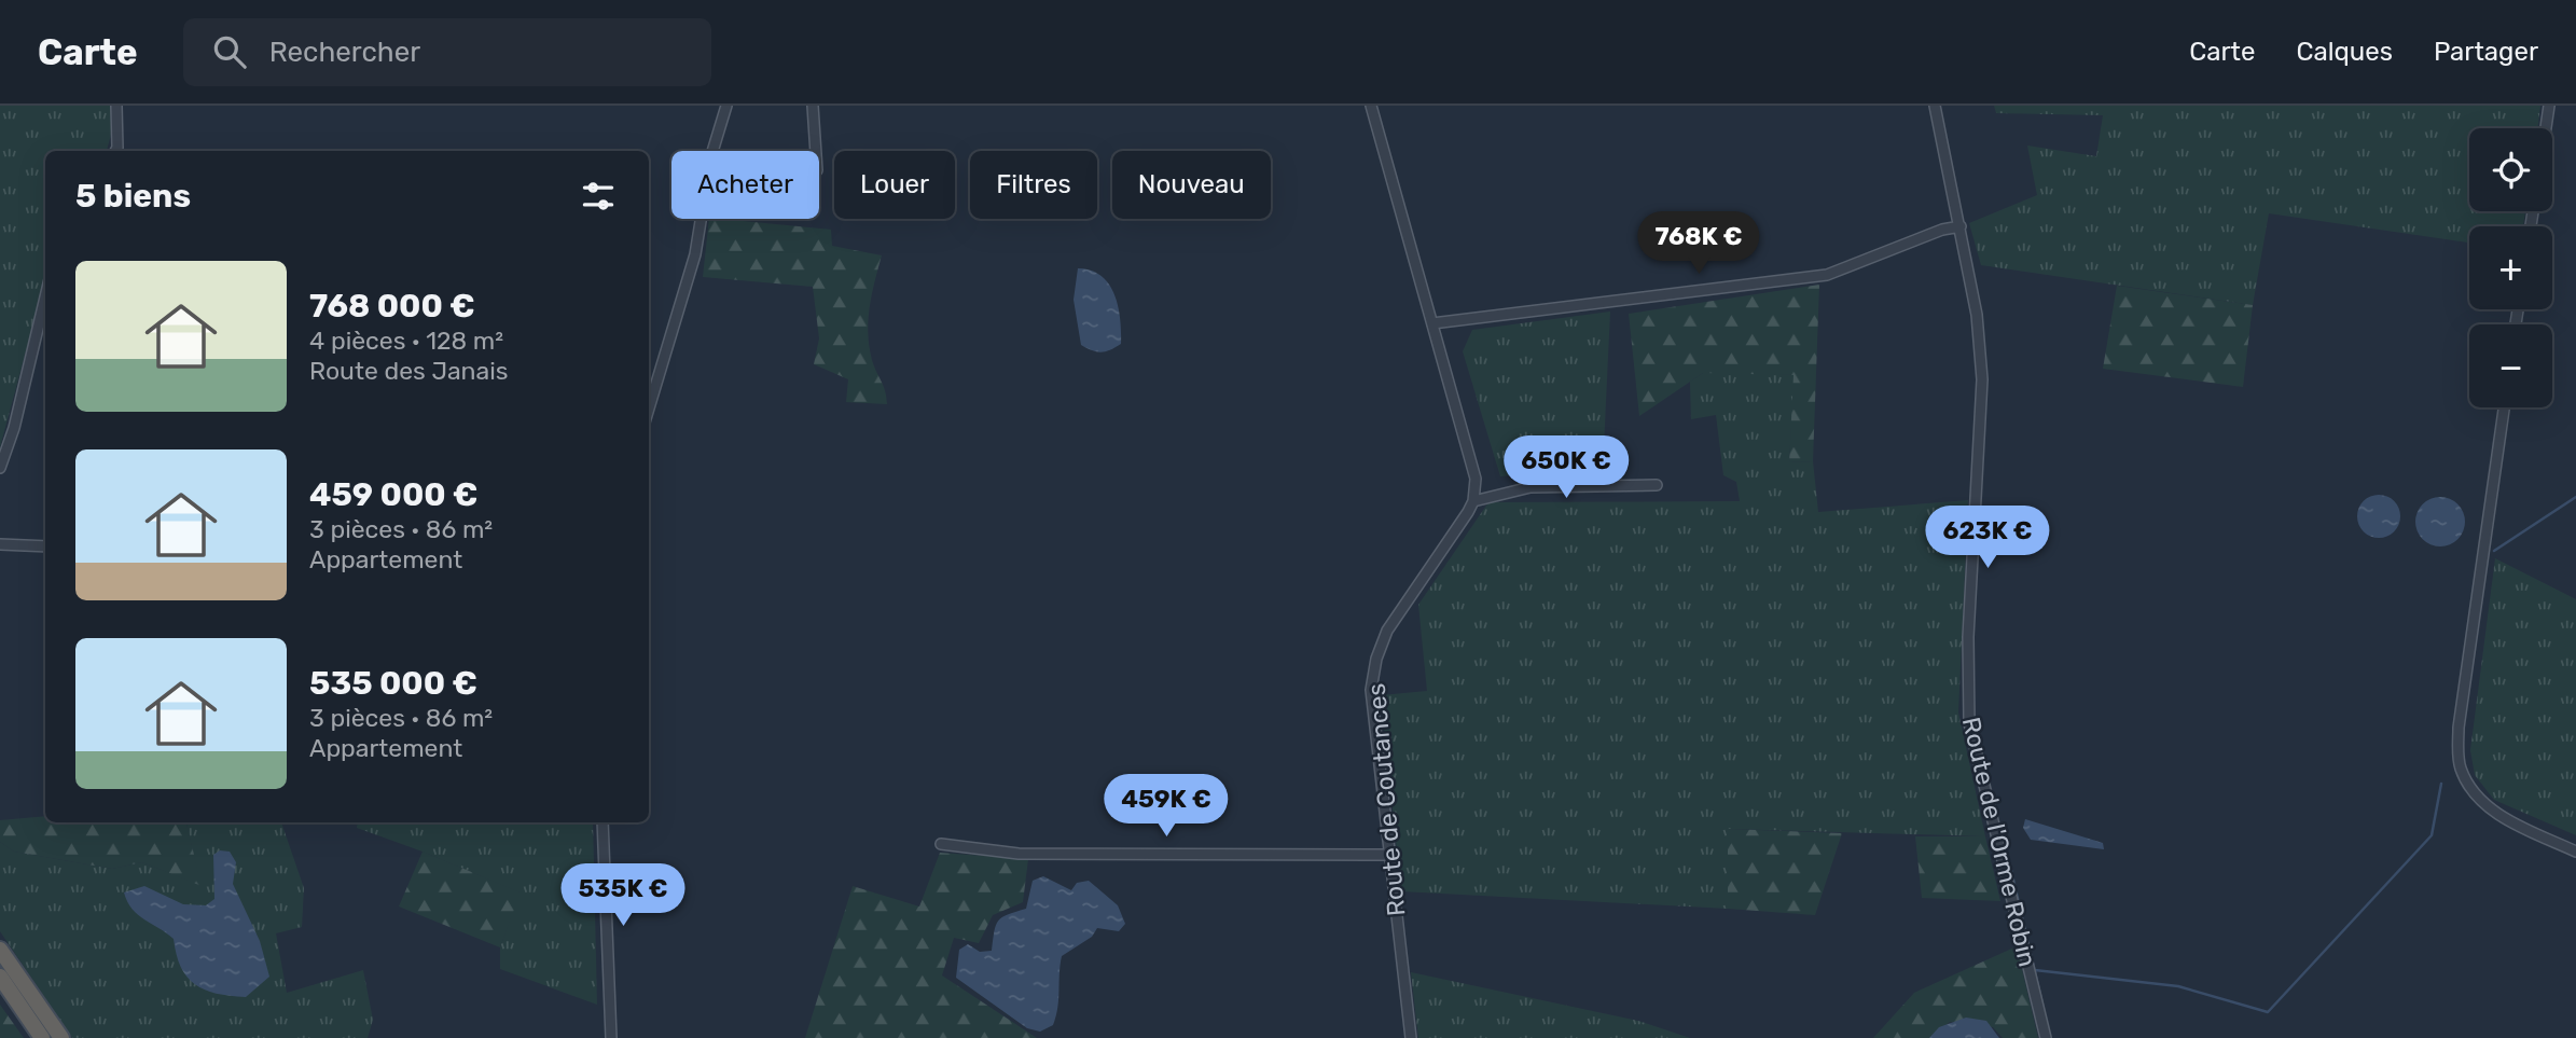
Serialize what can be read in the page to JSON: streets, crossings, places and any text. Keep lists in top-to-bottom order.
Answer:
{
  "streets": {
    "street": ["Route de Coutances", "Route de l'Orme Robin"]
  },
  "page": {
    "header": "Carte",
    "search": "Rechercher",
    "nav": ["Carte", "Calques", "Partager"],
    "map_buttons": ["+", "−"],
    "chip": [
      "Acheter",
      "Louer",
      "Filtres",
      "Nouveau"
    ],
    "heading": "5 biens",
    "price": [
      "768K €",
      "650K €",
      "623K €",
      "459K €",
      "535K €"
    ],
    "list": [
      {
        "name": "768 000 €",
        "note": "4 pièces · 128 m² · Route des Janais"
      },
      {
        "name": "459 000 €",
        "note": "3 pièces · 86 m² · Appartement"
      },
      {
        "name": "535 000 €",
        "note": "3 pièces · 86 m² · Appartement"
      }
    ]
  }
}
